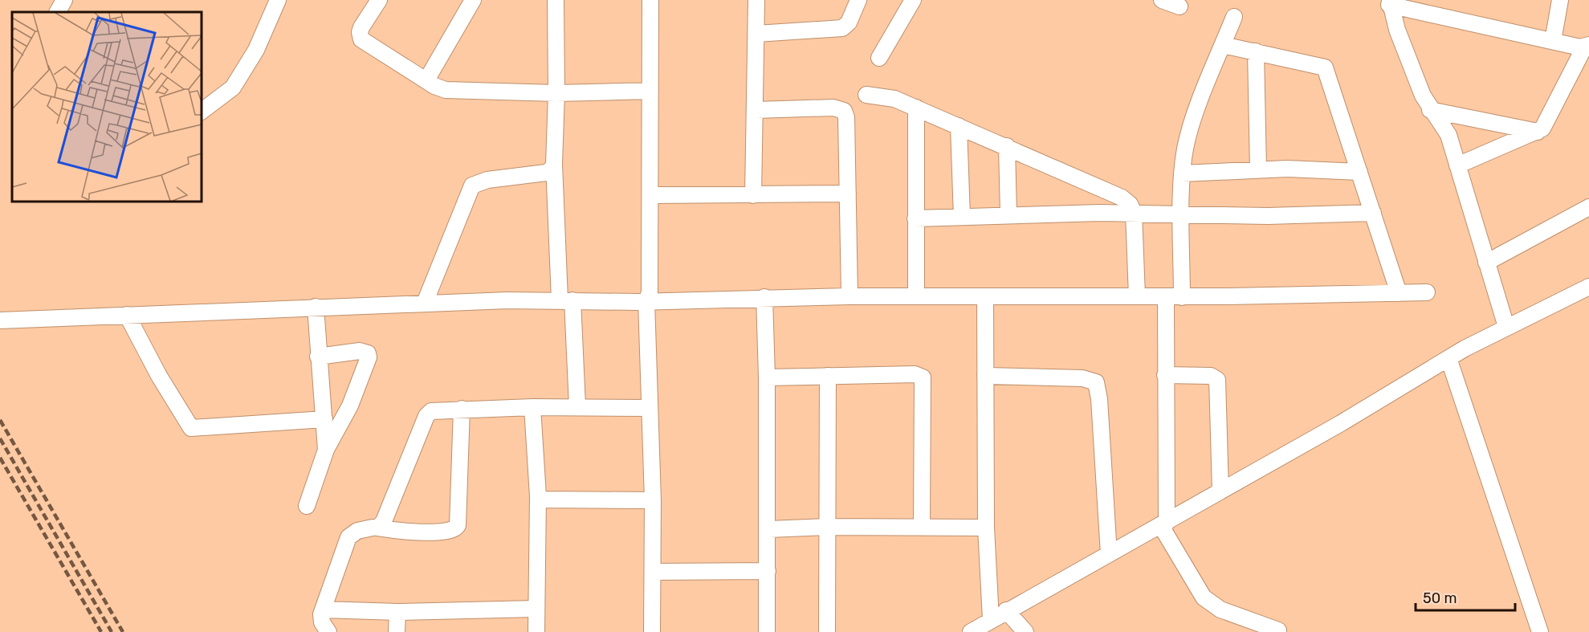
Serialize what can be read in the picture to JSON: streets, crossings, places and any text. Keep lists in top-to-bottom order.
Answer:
{
  "scale_bar": "50 m"
}
